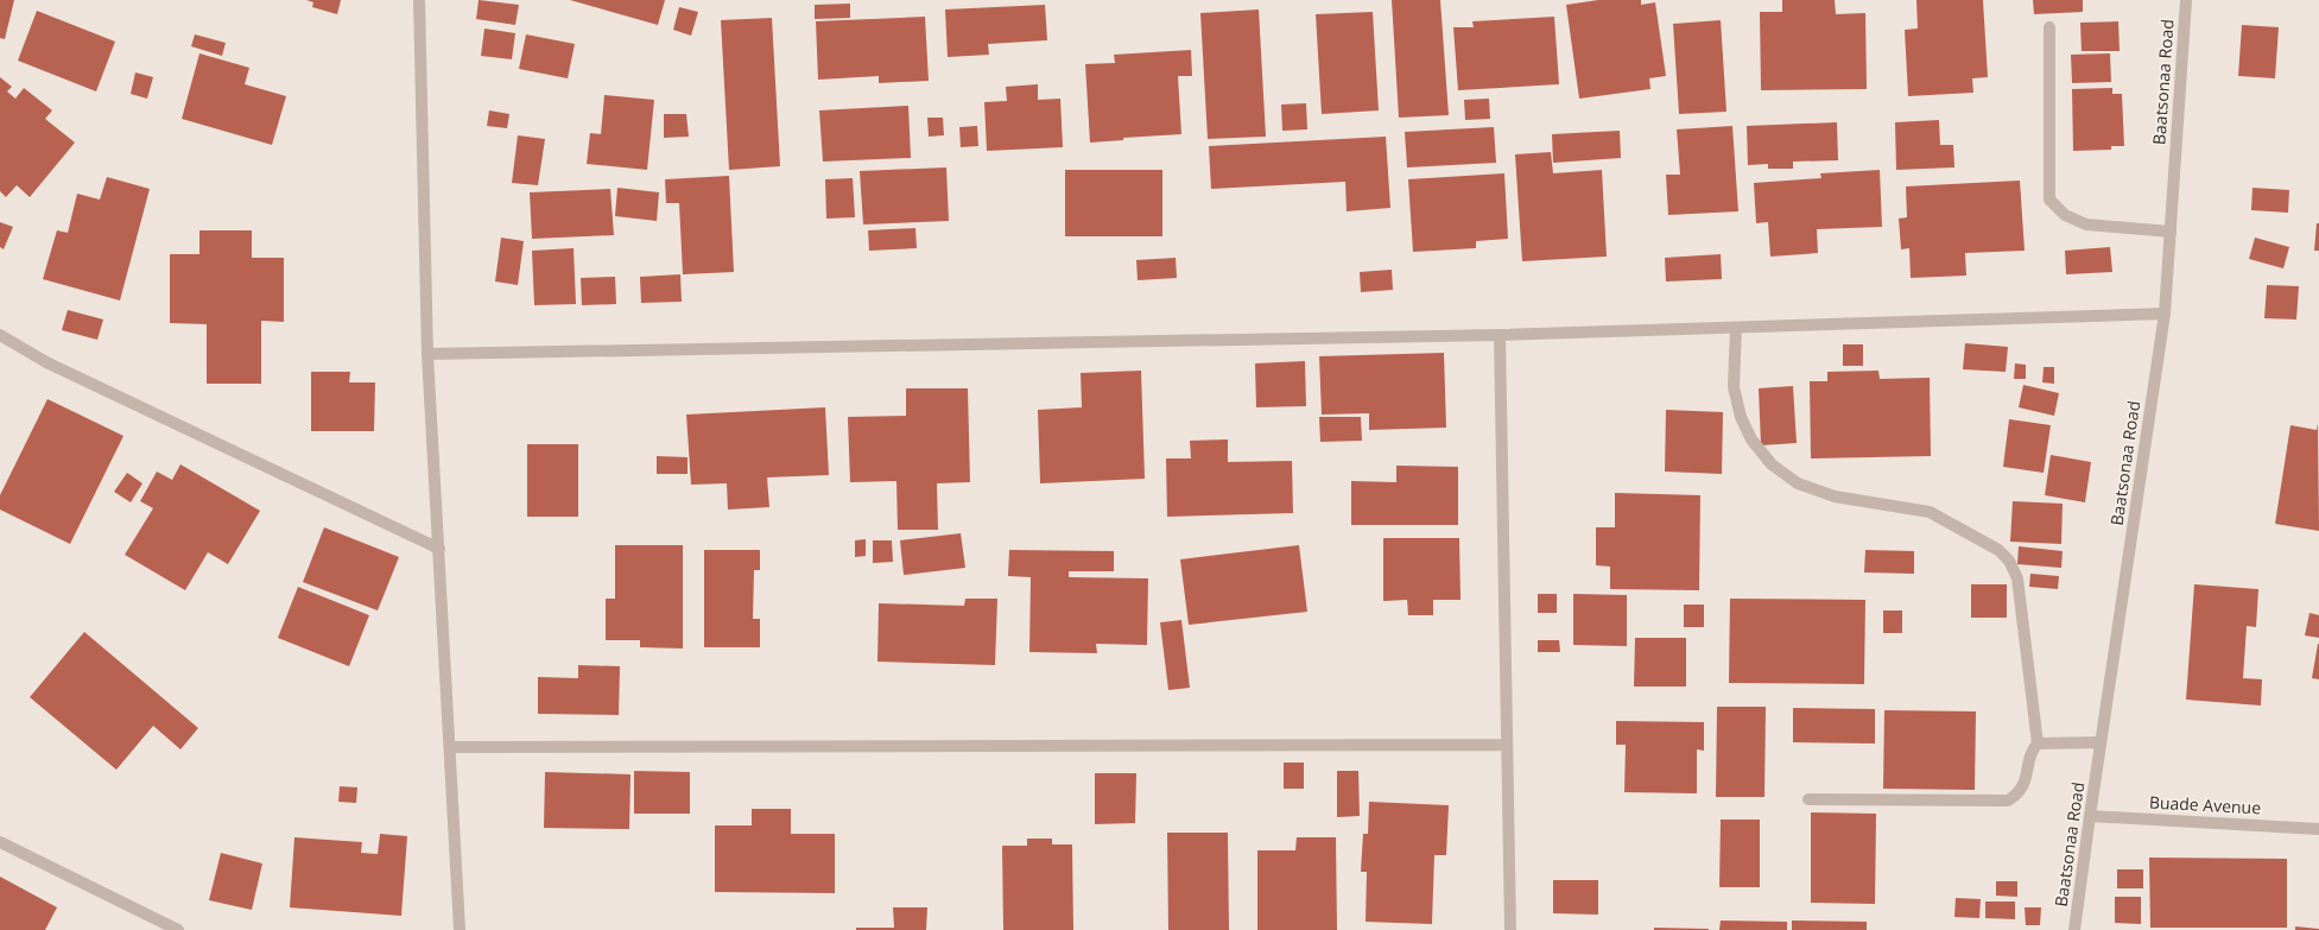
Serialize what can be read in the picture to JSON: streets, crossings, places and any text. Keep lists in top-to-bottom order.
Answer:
{
  "streets": {
    "street": ["Baatsonaa Road", "Buade Avenue"]
  },
  "crossings": [
    ["Baatsonaa Road", "Buade Avenue"]
  ]
}
